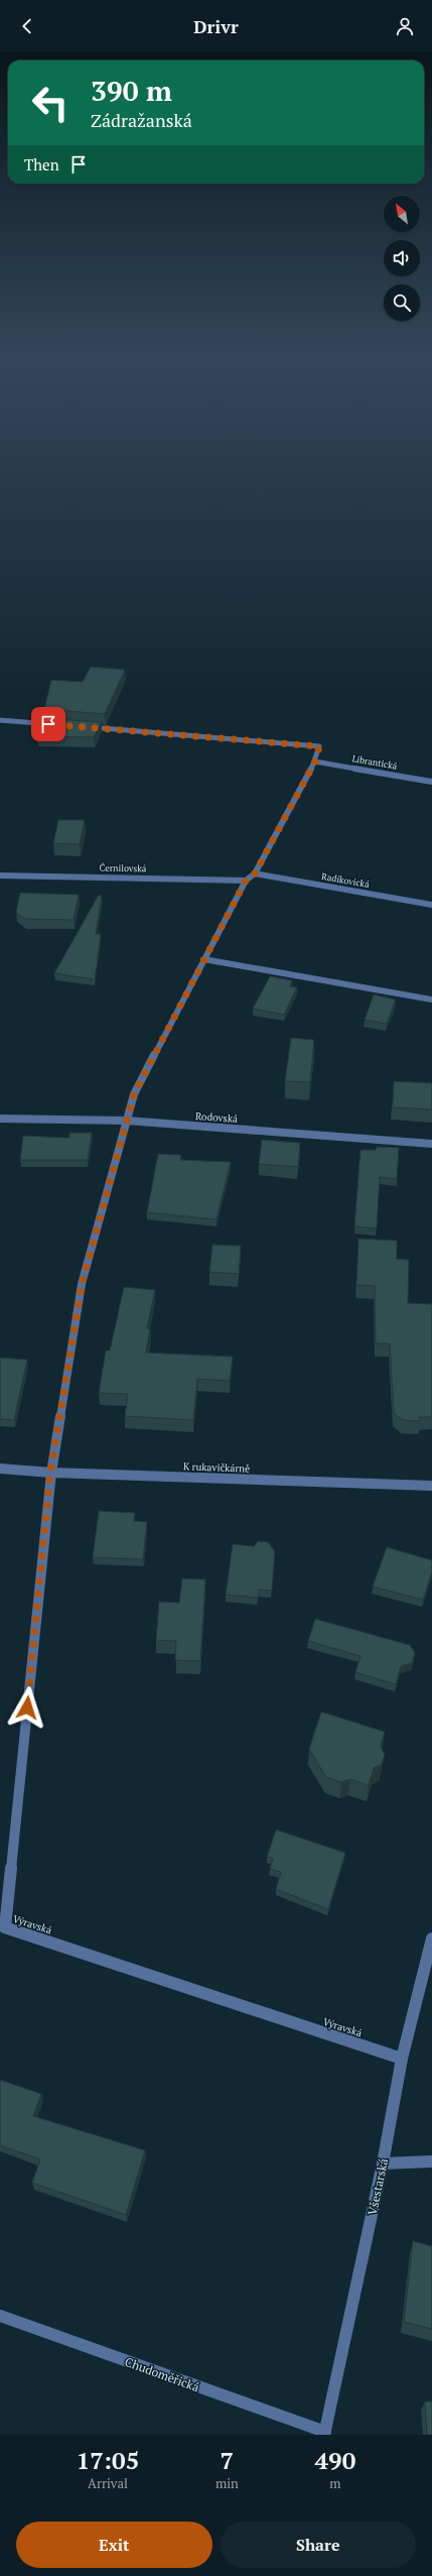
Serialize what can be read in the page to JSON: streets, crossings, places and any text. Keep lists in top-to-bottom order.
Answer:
{
  "streets": {
    "street": [
      "Librantická",
      "Černilovská",
      "Radíkovická",
      "Rodovská",
      "K rukavičkárně",
      "Výravská",
      "Všestarská",
      "Chudoměřická"
    ]
  },
  "crossings": [
    ["Librantická", "Výravská"],
    ["Černilovská", "Výravská"],
    ["Radíkovická", "Výravská"],
    ["Rodovská", "Výravská"],
    ["K rukavičkárně", "Výravská"],
    ["Výravská", "Všestarská"],
    ["Všestarská", "Chudoměřická"]
  ],
  "north": "top left",
  "page": {
    "header": "Drivr",
    "turn": ["390 m", "Zádražanská"],
    "then": "Then",
    "eta": [
      "17:05",
      "Arrival",
      "7",
      "min",
      "490",
      "m"
    ],
    "buttons": ["Exit", "Share"]
  }
}
